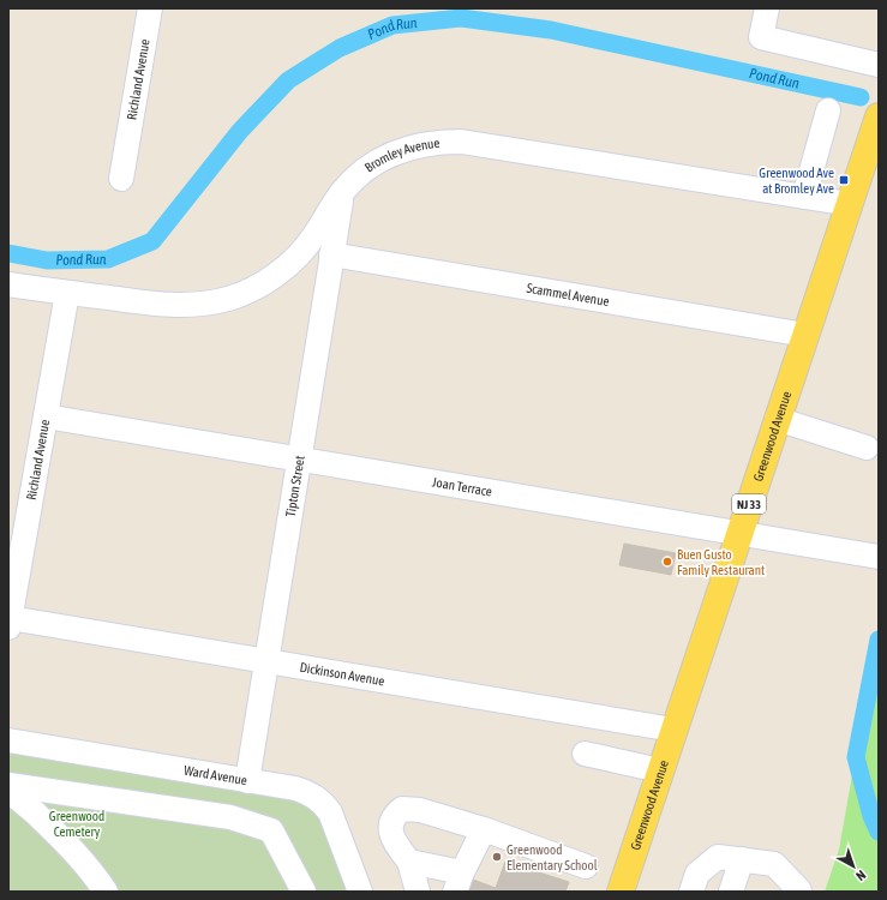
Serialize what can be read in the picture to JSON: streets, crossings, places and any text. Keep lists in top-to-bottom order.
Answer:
{
  "streets": {
    "main road": ["Greenwood Avenue", "NJ 33"],
    "street": [
      "Richland Avenue",
      "Bromley Avenue",
      "Scammel Avenue",
      "Tipton Street",
      "Joan Terrace",
      "Dickinson Avenue",
      "Ward Avenue"
    ]
  },
  "crossings": [
    ["Richland Avenue", "Bromley Avenue"],
    ["Richland Avenue", "Joan Terrace"],
    ["Richland Avenue", "Dickinson Avenue"],
    ["Bromley Avenue", "Greenwood Avenue"],
    ["Bromley Avenue", "Tipton Street"],
    ["Scammel Avenue", "Greenwood Avenue"],
    ["Scammel Avenue", "Tipton Street"],
    ["Greenwood Avenue", "Joan Terrace"],
    ["Greenwood Avenue", "Dickinson Avenue"],
    ["Tipton Street", "Joan Terrace"],
    ["Tipton Street", "Dickinson Avenue"],
    ["Tipton Street", "Ward Avenue"]
  ],
  "water": ["Pond Run"],
  "parks": ["Greenwood Cemetery"],
  "places": {
    "transit": ["Greenwood Ave at Bromley Ave"],
    "other": ["Buen Gusto Family Restaurant", "Greenwood Elementary School"]
  },
  "north": "bottom right"
}
